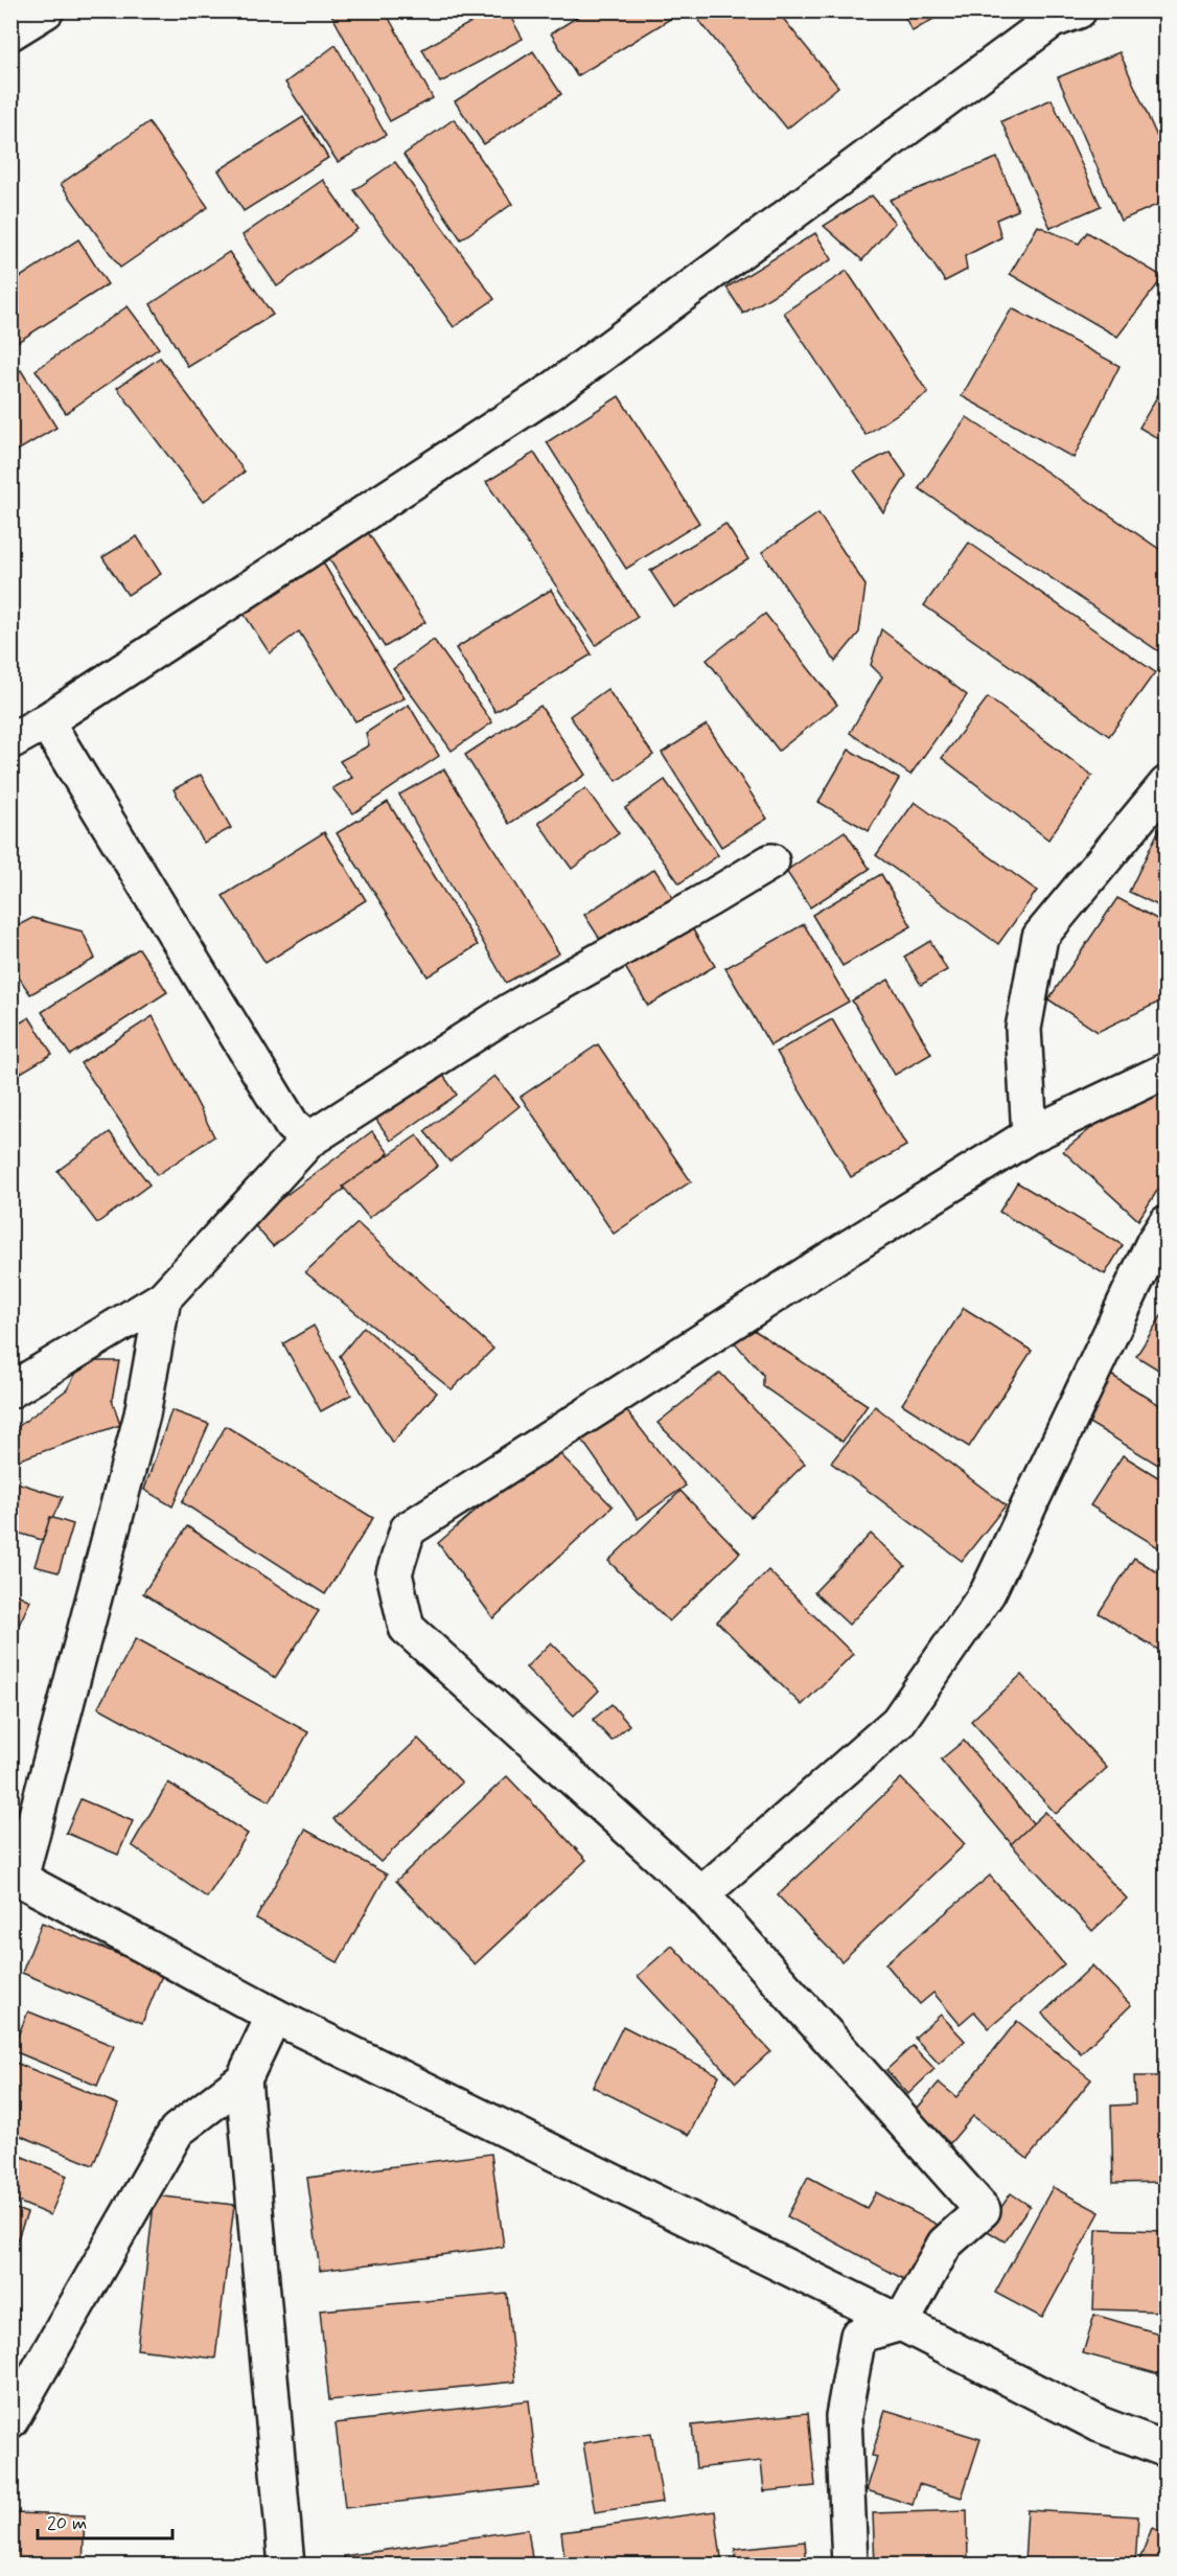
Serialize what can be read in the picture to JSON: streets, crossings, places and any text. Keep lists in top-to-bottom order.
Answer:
{
  "scale_bar": "20 m"
}
